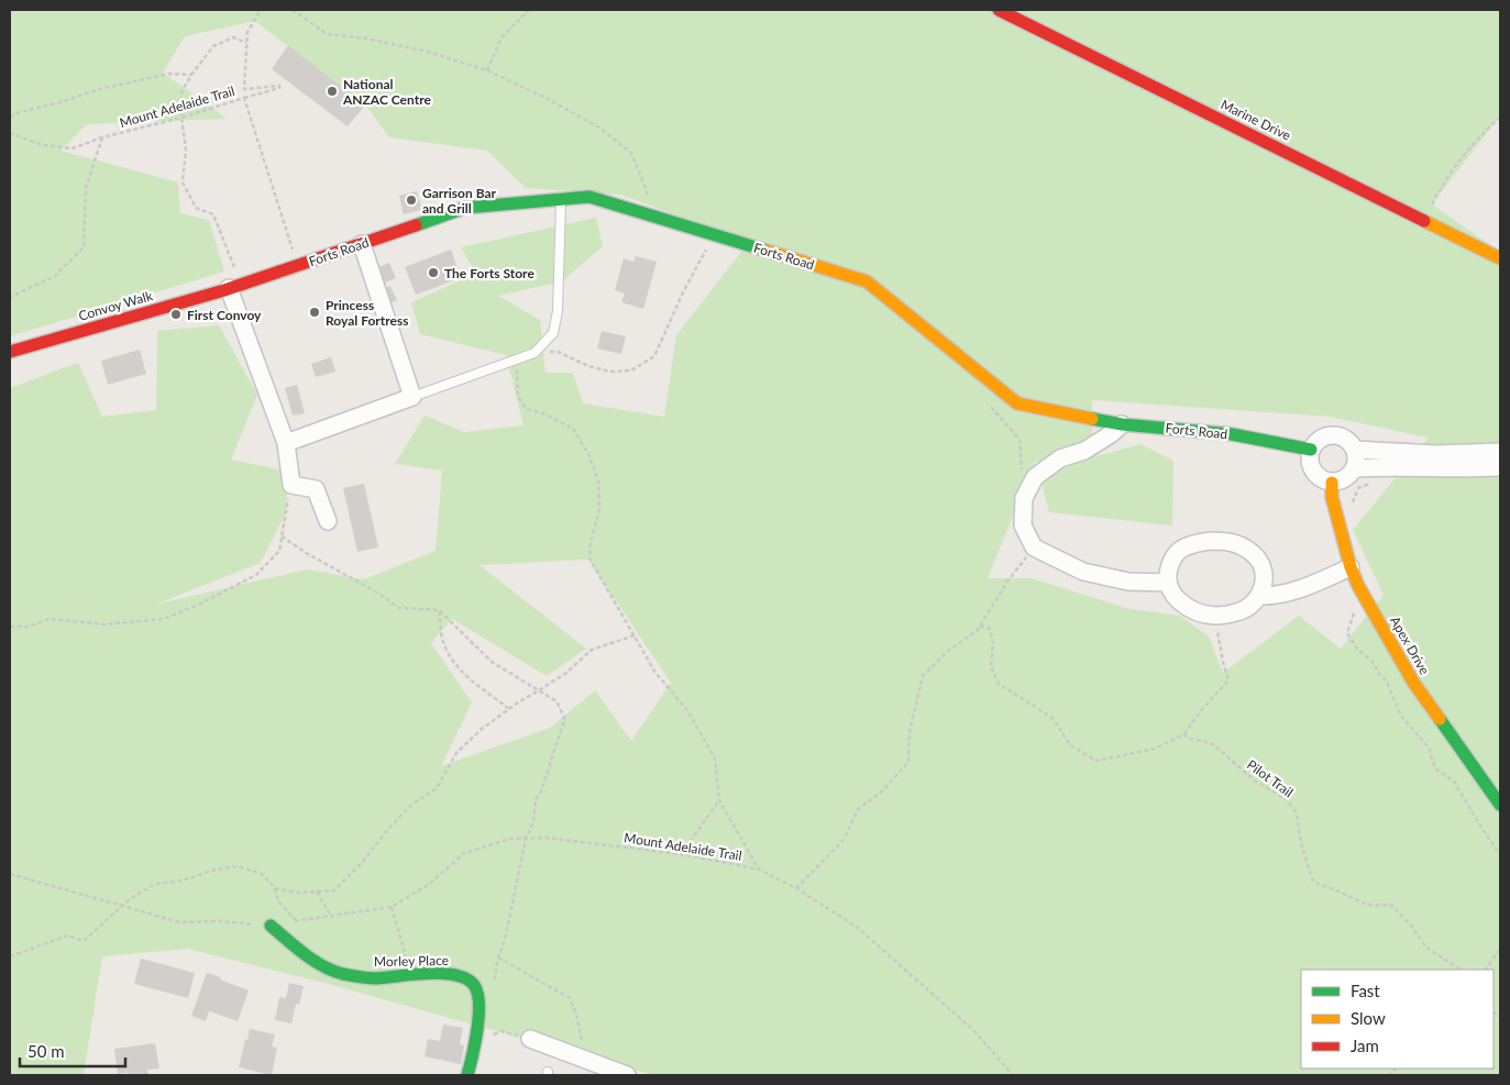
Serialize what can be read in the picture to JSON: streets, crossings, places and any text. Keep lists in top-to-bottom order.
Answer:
{
  "streets": {
    "street": [
      "Marine Drive",
      "Forts Road",
      "Convoy Walk",
      "Apex Drive",
      "Morley Place"
    ],
    "path": ["Mount Adelaide Trail", "Pilot Trail"]
  },
  "crossings": [
    ["Mount Adelaide Trail", "Forts Road"],
    ["Mount Adelaide Trail", "Morley Place"],
    ["Forts Road", "Convoy Walk"],
    ["Forts Road", "Apex Drive"]
  ],
  "places": [
    "National ANZAC Centre",
    "Garrison Bar and Grill",
    "The Forts Store",
    "Princess Royal Fortress",
    "First Convoy"
  ],
  "legend": ["Fast", "Slow", "Jam"],
  "scale_bar": "50 m"
}
